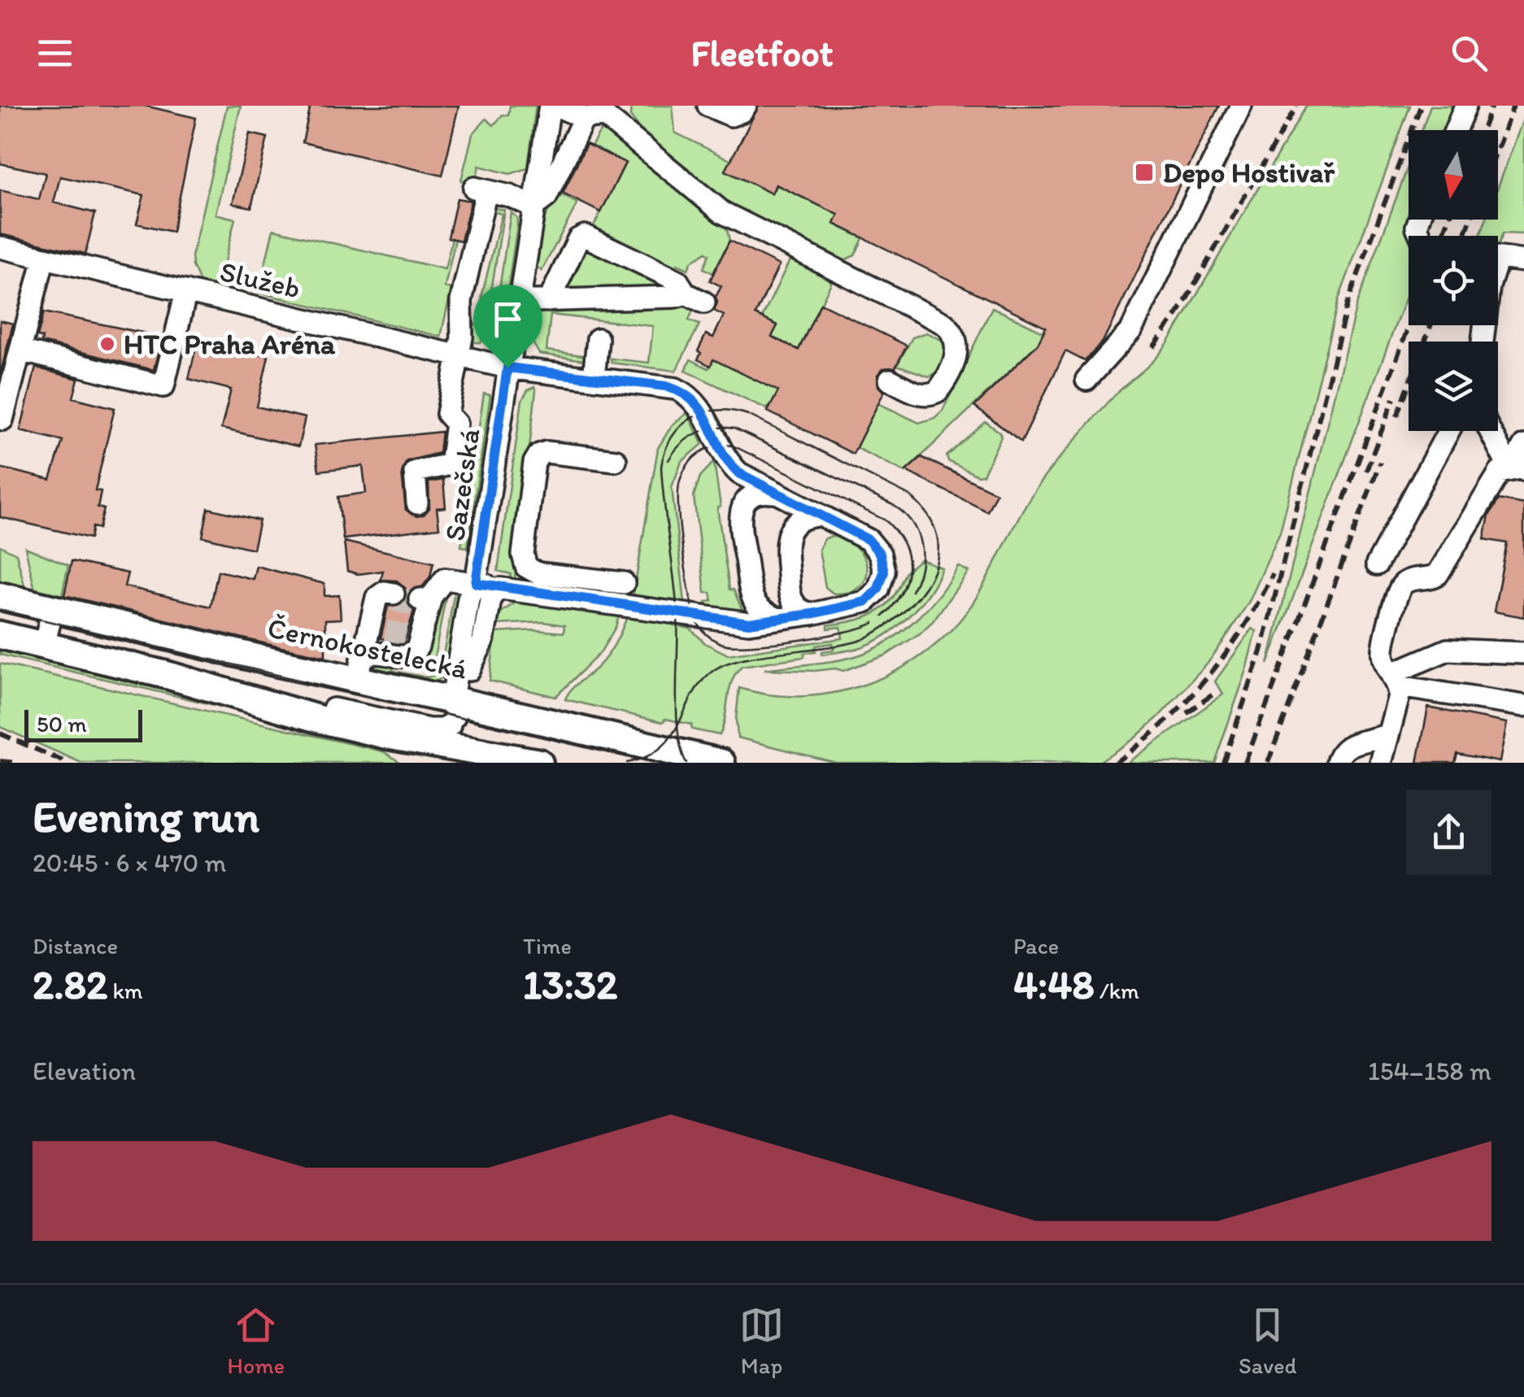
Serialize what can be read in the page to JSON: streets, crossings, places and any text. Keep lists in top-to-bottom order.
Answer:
{
  "streets": {
    "main road": ["Černokostelecká"],
    "street": ["Služeb", "Sazečská"]
  },
  "crossings": [
    ["Služeb", "Sazečská"],
    ["Sazečská", "Černokostelecká"]
  ],
  "places": {
    "transit": ["Depo Hostivař"],
    "other": ["HTC Praha Aréna"]
  },
  "scale_bar": "50 m",
  "north": "bottom",
  "page": {
    "header": "Fleetfoot",
    "scale": "50 m",
    "heading": ["Evening run", "20:45 · 6 × 470 m"],
    "stats": [
      ["Distance", "2.82 km"],
      ["Time", "13:32"],
      ["Pace", "4:48 /km"]
    ],
    "chart": ["Elevation", "154–158 m"],
    "tabs": ["Home", "Map", "Saved"]
  }
}
